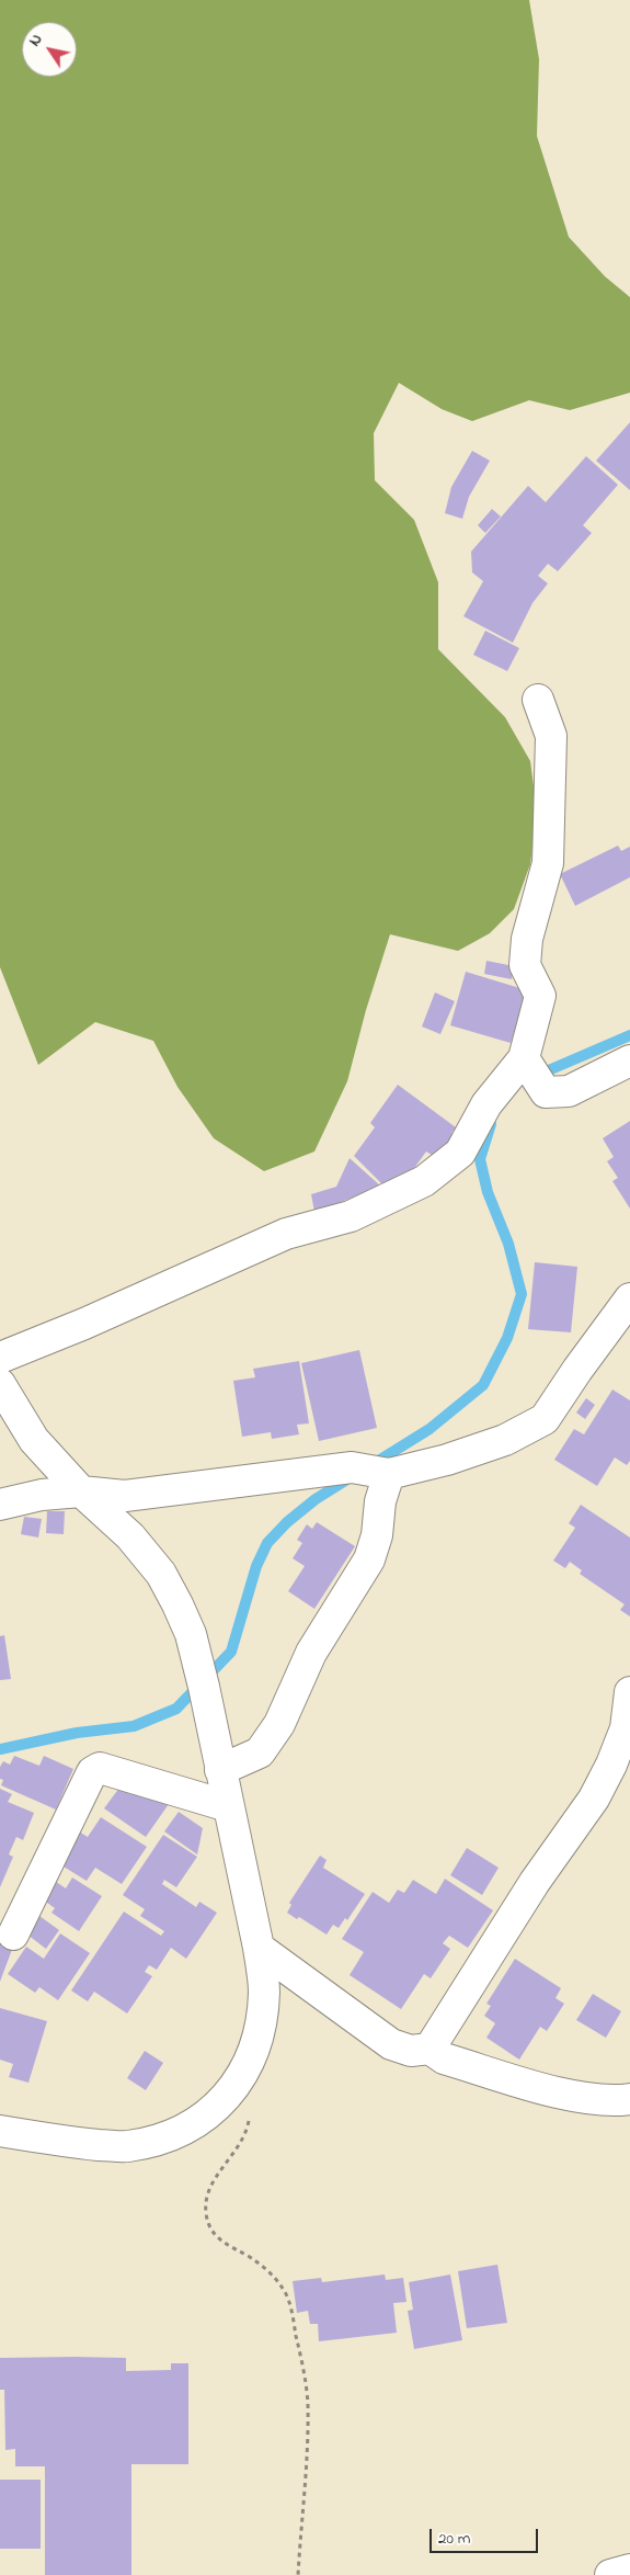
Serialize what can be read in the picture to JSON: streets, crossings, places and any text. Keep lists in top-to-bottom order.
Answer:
{
  "scale_bar": "20 m",
  "north": "top left"
}
